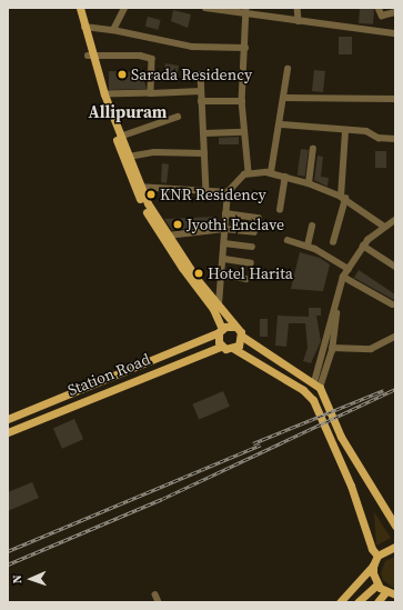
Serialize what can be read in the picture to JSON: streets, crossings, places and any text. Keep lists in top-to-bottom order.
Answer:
{
  "streets": {
    "main road": ["Station Road"]
  },
  "districts": ["Allipuram"],
  "places": [
    "Sarada Residency",
    "KNR Residency",
    "Jyothi Enclave",
    "Hotel Harita"
  ],
  "north": "left"
}
